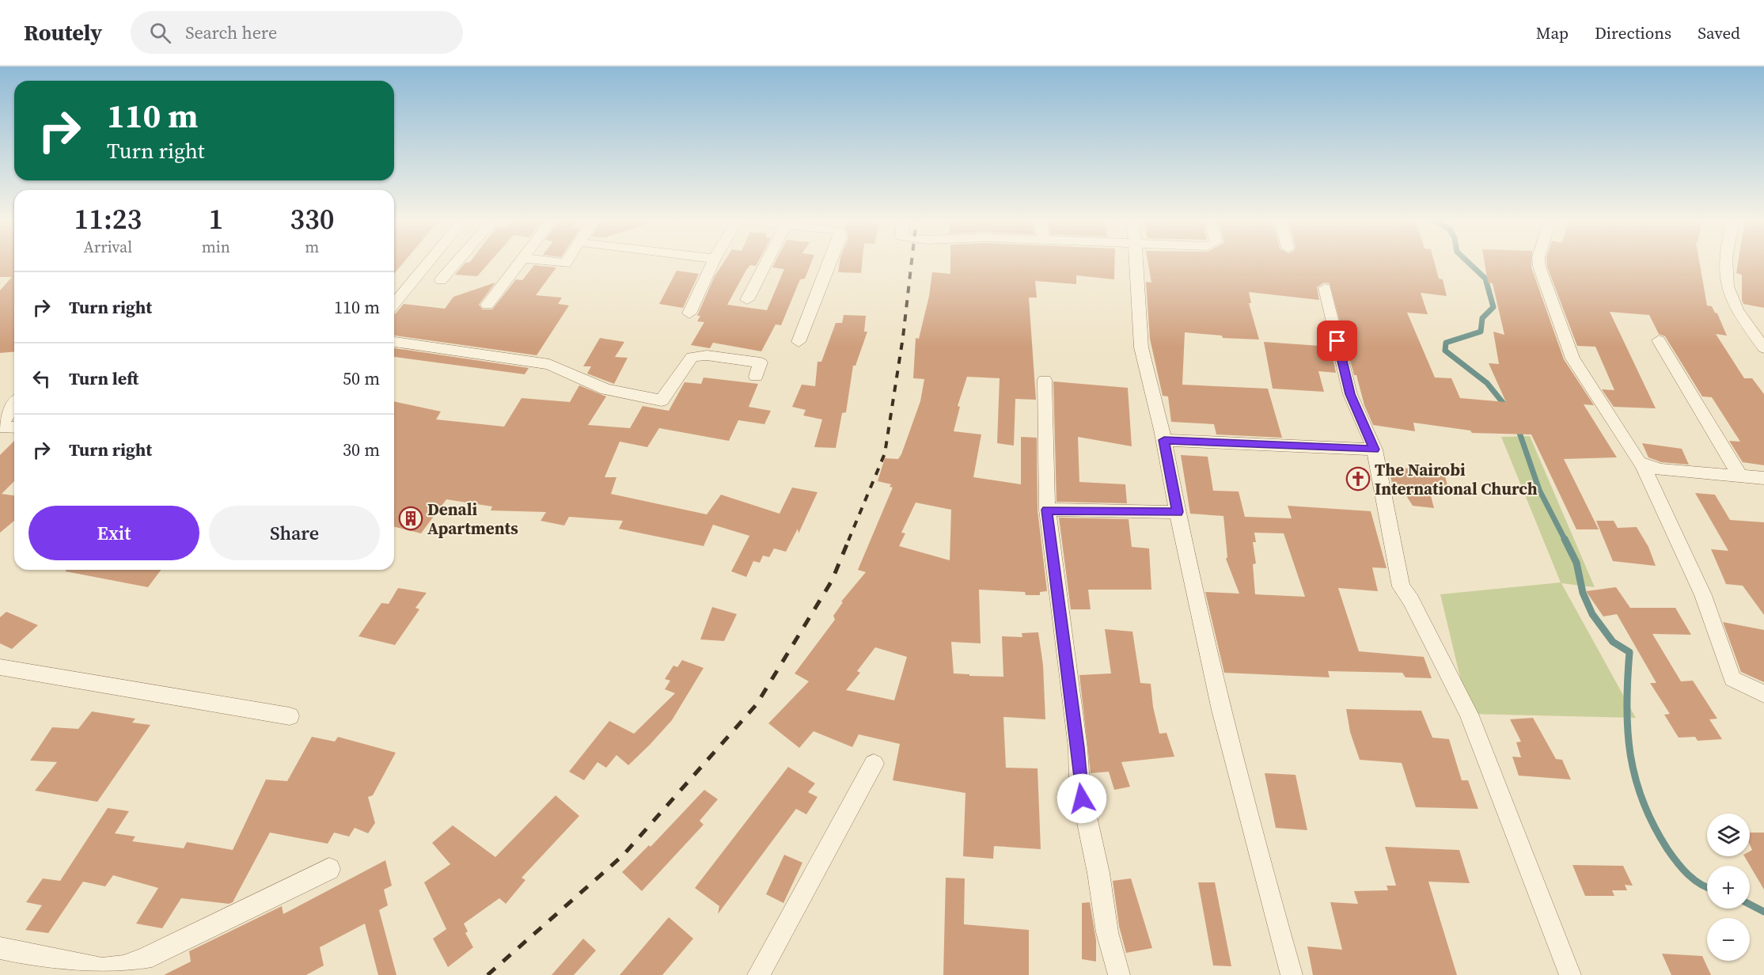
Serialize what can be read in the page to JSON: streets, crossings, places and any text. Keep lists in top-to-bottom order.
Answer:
{
  "places": {
    "church": ["The Nairobi International Church"],
    "building": ["Denali Apartments"]
  },
  "page": {
    "header": "Routely",
    "search": "Search here",
    "nav": ["Map", "Directions", "Saved"],
    "turn": ["110 m", "Turn right"],
    "eta": [
      "11:23",
      "Arrival",
      "1",
      "min",
      "330",
      "m"
    ],
    "list": [
      {
        "name": "Turn right",
        "value": "110 m"
      },
      {
        "name": "Turn left",
        "value": "50 m"
      },
      {
        "name": "Turn right",
        "value": "30 m"
      }
    ],
    "buttons": ["Exit", "Share"],
    "map_buttons": ["+", "−"]
  }
}
